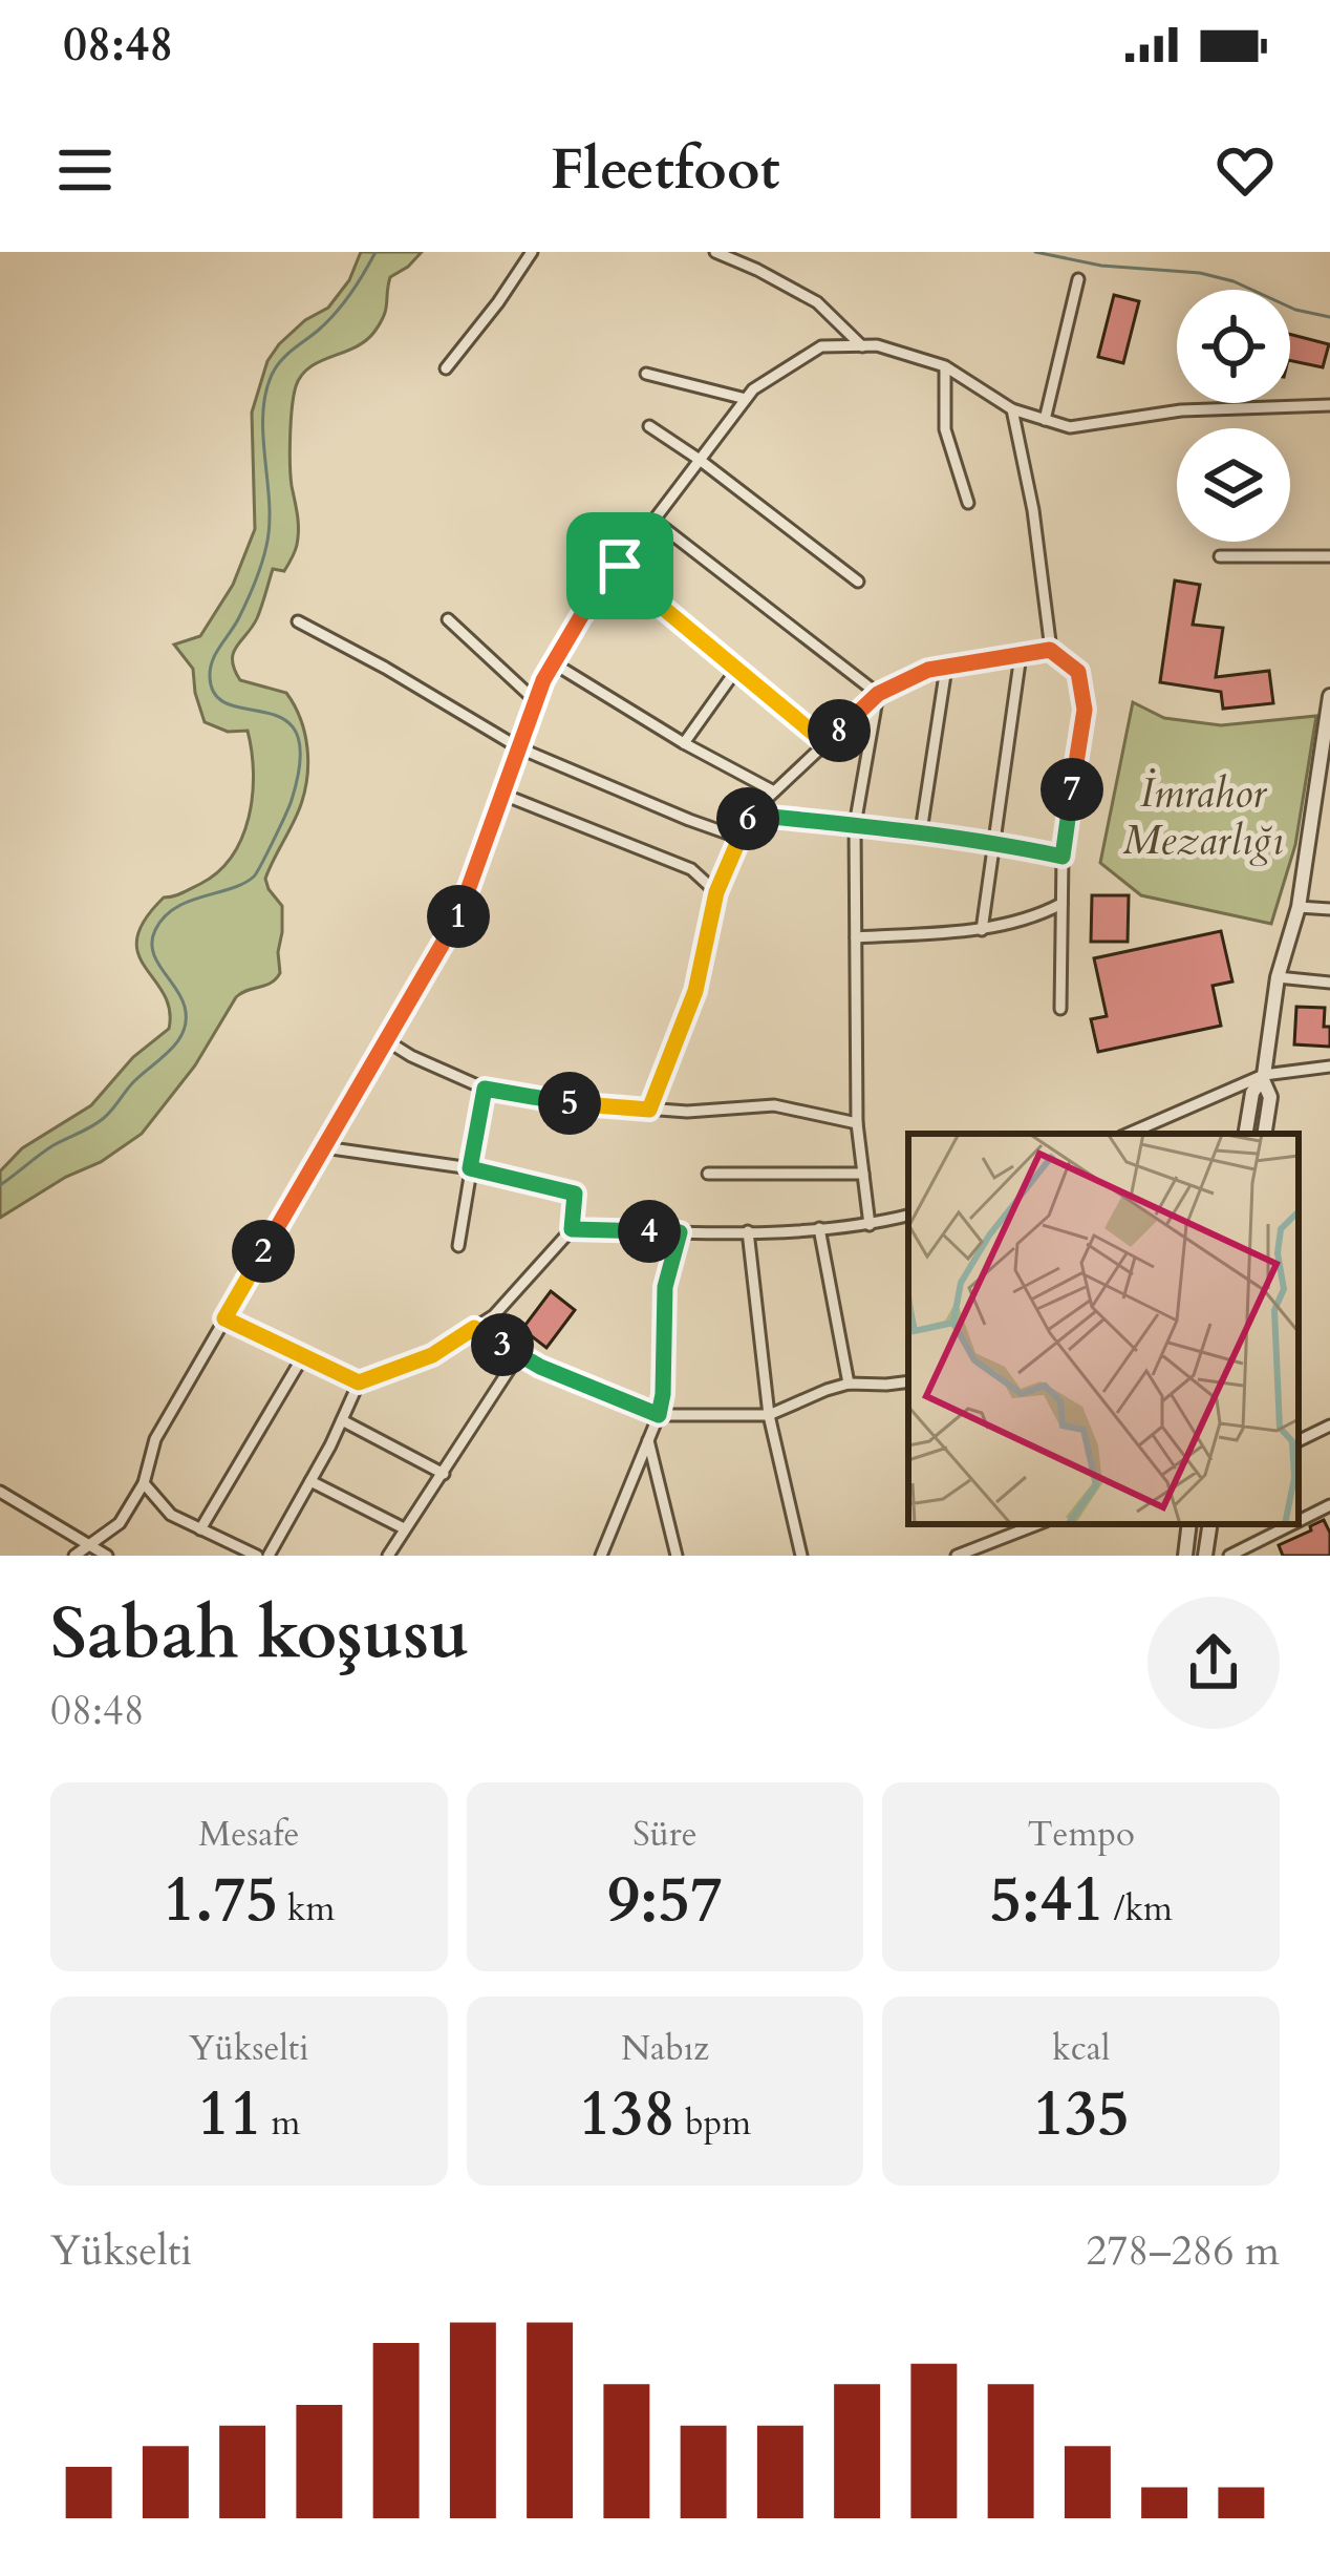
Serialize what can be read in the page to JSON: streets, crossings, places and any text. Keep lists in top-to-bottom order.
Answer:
{
  "parks": ["İmrahor Mezarlığı"],
  "page": {
    "status": "08:48",
    "header": "Fleetfoot",
    "pins": [
      "8",
      "7",
      "6",
      "1",
      "5",
      "4",
      "2",
      "3"
    ],
    "heading": ["Sabah koşusu", "08:48"],
    "stats": [
      ["Mesafe", "1.75 km"],
      ["Süre", "9:57"],
      ["Tempo", "5:41 /km"],
      ["Yükselti", "11 m"],
      ["Nabız", "138 bpm"],
      ["kcal", "135"]
    ],
    "chart": ["Yükselti", "278–286 m"]
  }
}
